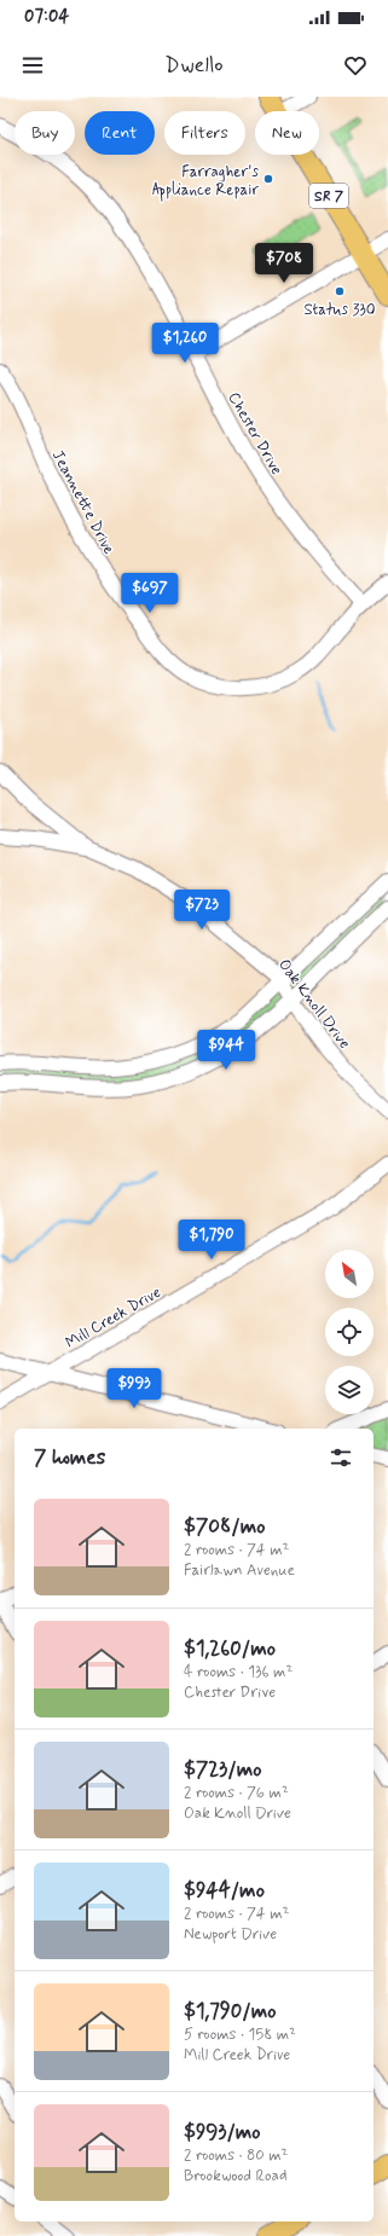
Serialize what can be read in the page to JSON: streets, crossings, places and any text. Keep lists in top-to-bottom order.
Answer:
{
  "streets": {
    "main road": ["SR 7"],
    "street": [
      "Chester Drive",
      "Jeannette Drive",
      "Oak Knoll Drive",
      "Mill Creek Drive"
    ]
  },
  "crossings": [
    ["Chester Drive", "Jeannette Drive"]
  ],
  "places": ["Farragher's Appliance Repair", "Status 330"],
  "north": "top left",
  "page": {
    "status": "07:04",
    "header": "Dwello",
    "chip": [
      "Buy",
      "Rent",
      "Filters",
      "New"
    ],
    "price": [
      "$708",
      "$1,260",
      "$697",
      "$723",
      "$944",
      "$1,790",
      "$993"
    ],
    "heading": "7 homes",
    "list": [
      {
        "name": "$708/mo",
        "note": "2 rooms · 74 m² · Fairlawn Avenue"
      },
      {
        "name": "$1,260/mo",
        "note": "4 rooms · 136 m² · Chester Drive"
      },
      {
        "name": "$723/mo",
        "note": "2 rooms · 76 m² · Oak Knoll Drive"
      },
      {
        "name": "$944/mo",
        "note": "2 rooms · 74 m² · Newport Drive"
      },
      {
        "name": "$1,790/mo",
        "note": "5 rooms · 158 m² · Mill Creek Drive"
      },
      {
        "name": "$993/mo",
        "note": "2 rooms · 80 m² · Brookwood Road"
      }
    ]
  }
}
